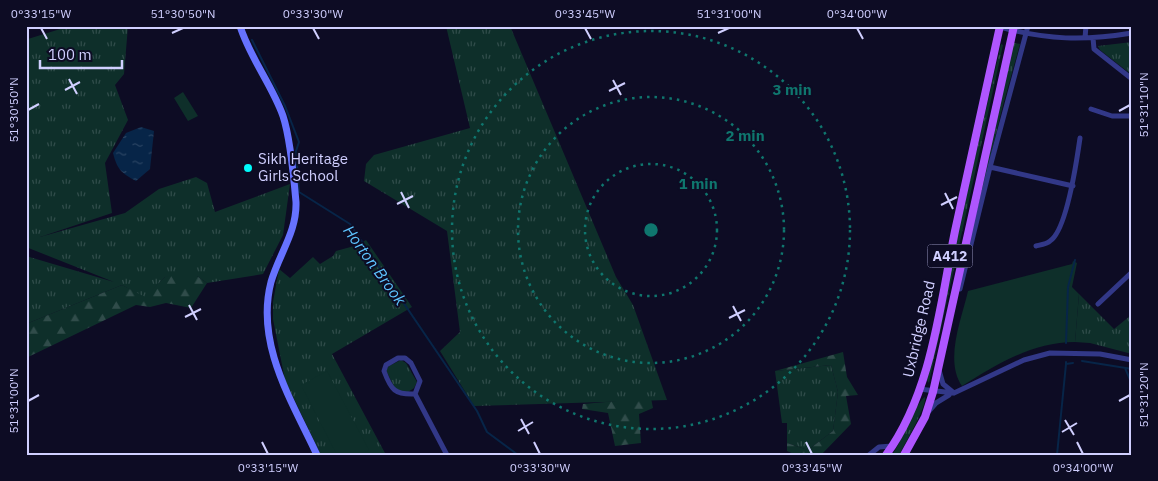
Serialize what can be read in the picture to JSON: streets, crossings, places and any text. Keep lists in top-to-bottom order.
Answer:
{
  "streets": {
    "main road": ["A412", "Uxbridge Road"]
  },
  "water": ["Horton Brook"],
  "places": ["Sikh Heritage Girls School"],
  "scale_bar": "100 m",
  "coordinates": [
    "0°33'15\"W",
    "51°30'50\"N",
    "0°33'30\"W",
    "0°33'45\"W",
    "51°31'00\"N",
    "0°34'00\"W",
    "51°31'10\"N",
    "51°31'20\"N"
  ],
  "rings": ["3 min", "2 min", "1 min"]
}
